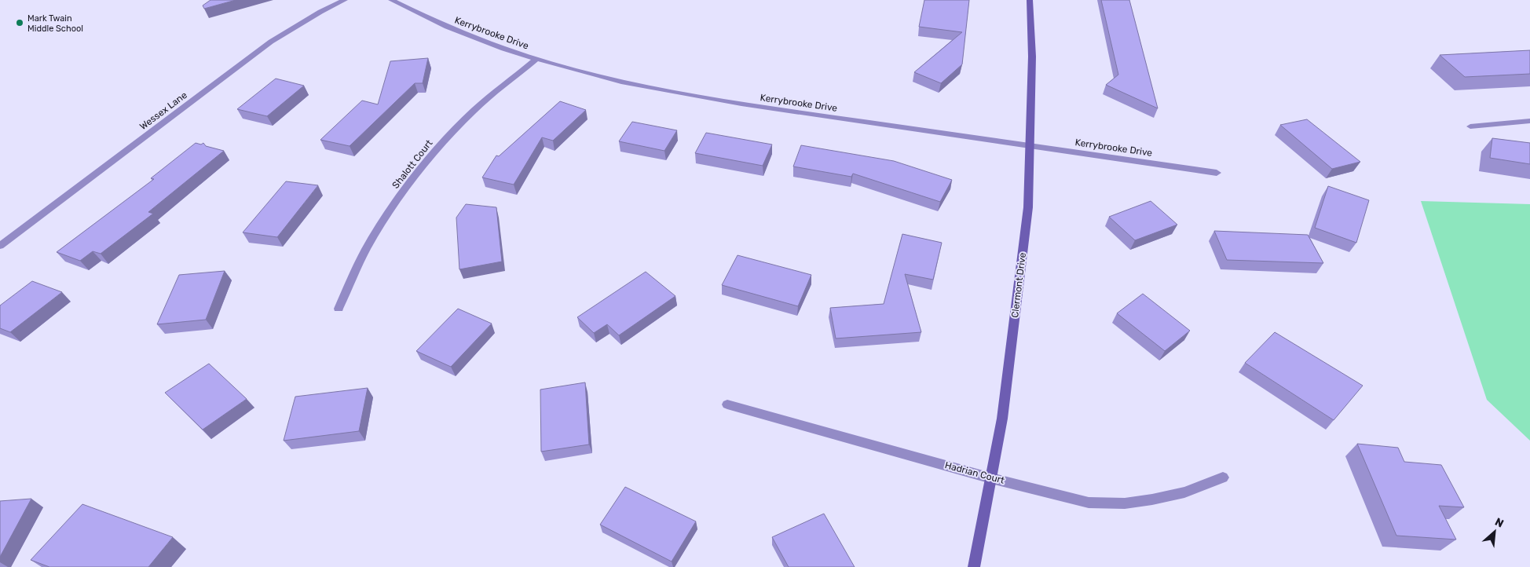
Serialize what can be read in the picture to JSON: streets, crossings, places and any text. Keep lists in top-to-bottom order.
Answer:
{
  "streets": {
    "street": [
      "Kerrybrooke Drive",
      "Wessex Lane",
      "Shalott Court",
      "Clermont Drive",
      "Hadrian Court"
    ]
  },
  "crossings": [
    ["Kerrybrooke Drive", "Shalott Court"],
    ["Kerrybrooke Drive", "Clermont Drive"],
    ["Clermont Drive", "Hadrian Court"]
  ],
  "places": ["Mark Twain Middle School"],
  "north": "top right"
}
